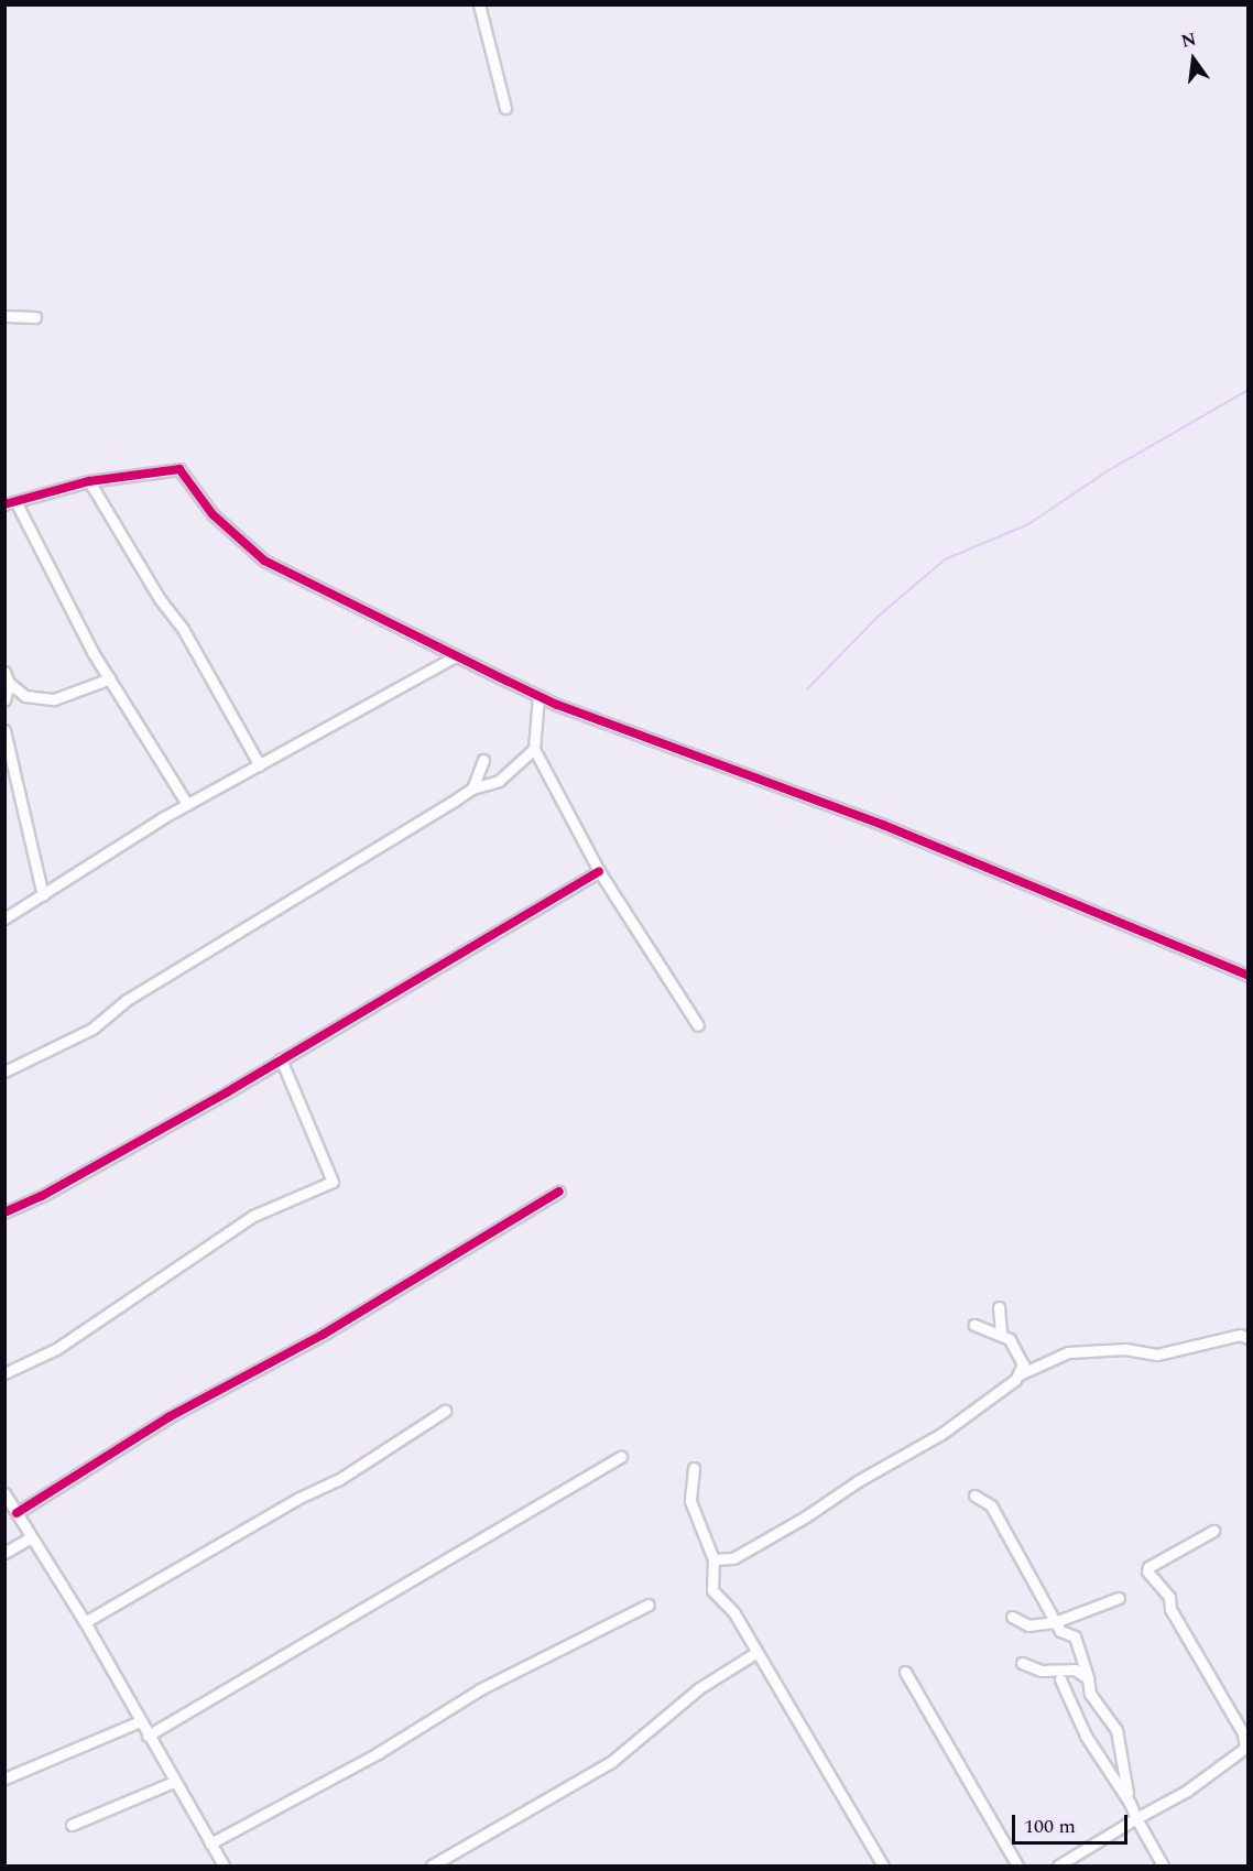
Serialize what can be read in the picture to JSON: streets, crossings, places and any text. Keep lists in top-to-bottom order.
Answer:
{
  "scale_bar": "100 m",
  "north": "top"
}
